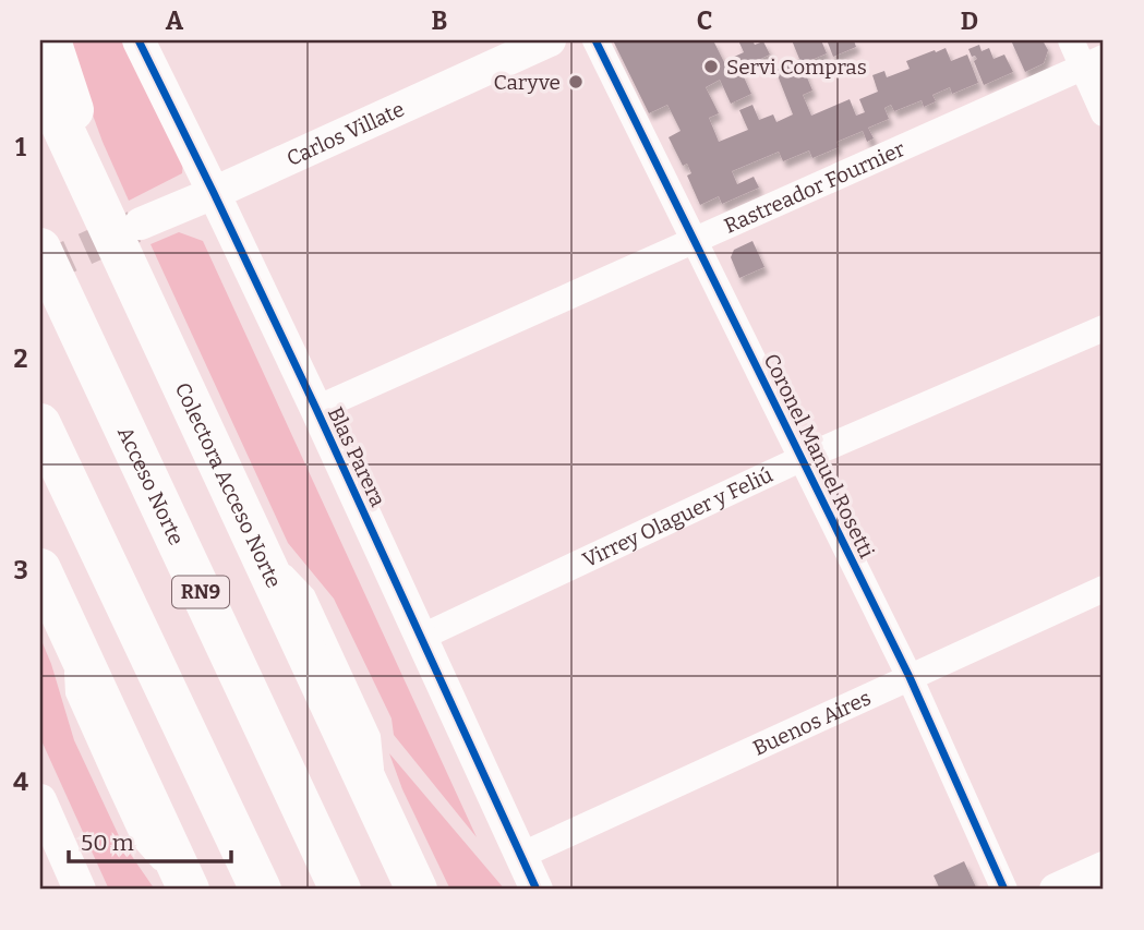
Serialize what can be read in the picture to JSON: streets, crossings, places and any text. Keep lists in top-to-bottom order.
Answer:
{
  "streets": {
    "highway": ["Colectora Acceso Norte", "Acceso Norte", "RN9"],
    "street": [
      "Carlos Villate",
      "Rastreador Fournier",
      "Coronel Manuel Rosetti",
      "Blas Parera",
      "Virrey Olaguer y Feliú",
      "Buenos Aires"
    ]
  },
  "crossings": [
    ["Carlos Villate", "Blas Parera"],
    ["Carlos Villate", "Colectora Acceso Norte"],
    ["Rastreador Fournier", "Coronel Manuel Rosetti"],
    ["Rastreador Fournier", "Blas Parera"],
    ["Coronel Manuel Rosetti", "Virrey Olaguer y Feliú"],
    ["Coronel Manuel Rosetti", "Buenos Aires"],
    ["Blas Parera", "Virrey Olaguer y Feliú"],
    ["Blas Parera", "Buenos Aires"]
  ],
  "places": ["Servi Compras", "Caryve"],
  "scale_bar": "50 m",
  "grid": {
    "columns": [
      "A",
      "B",
      "C",
      "D"
    ],
    "rows": [
      "1",
      "2",
      "3",
      "4"
    ]
  }
}
